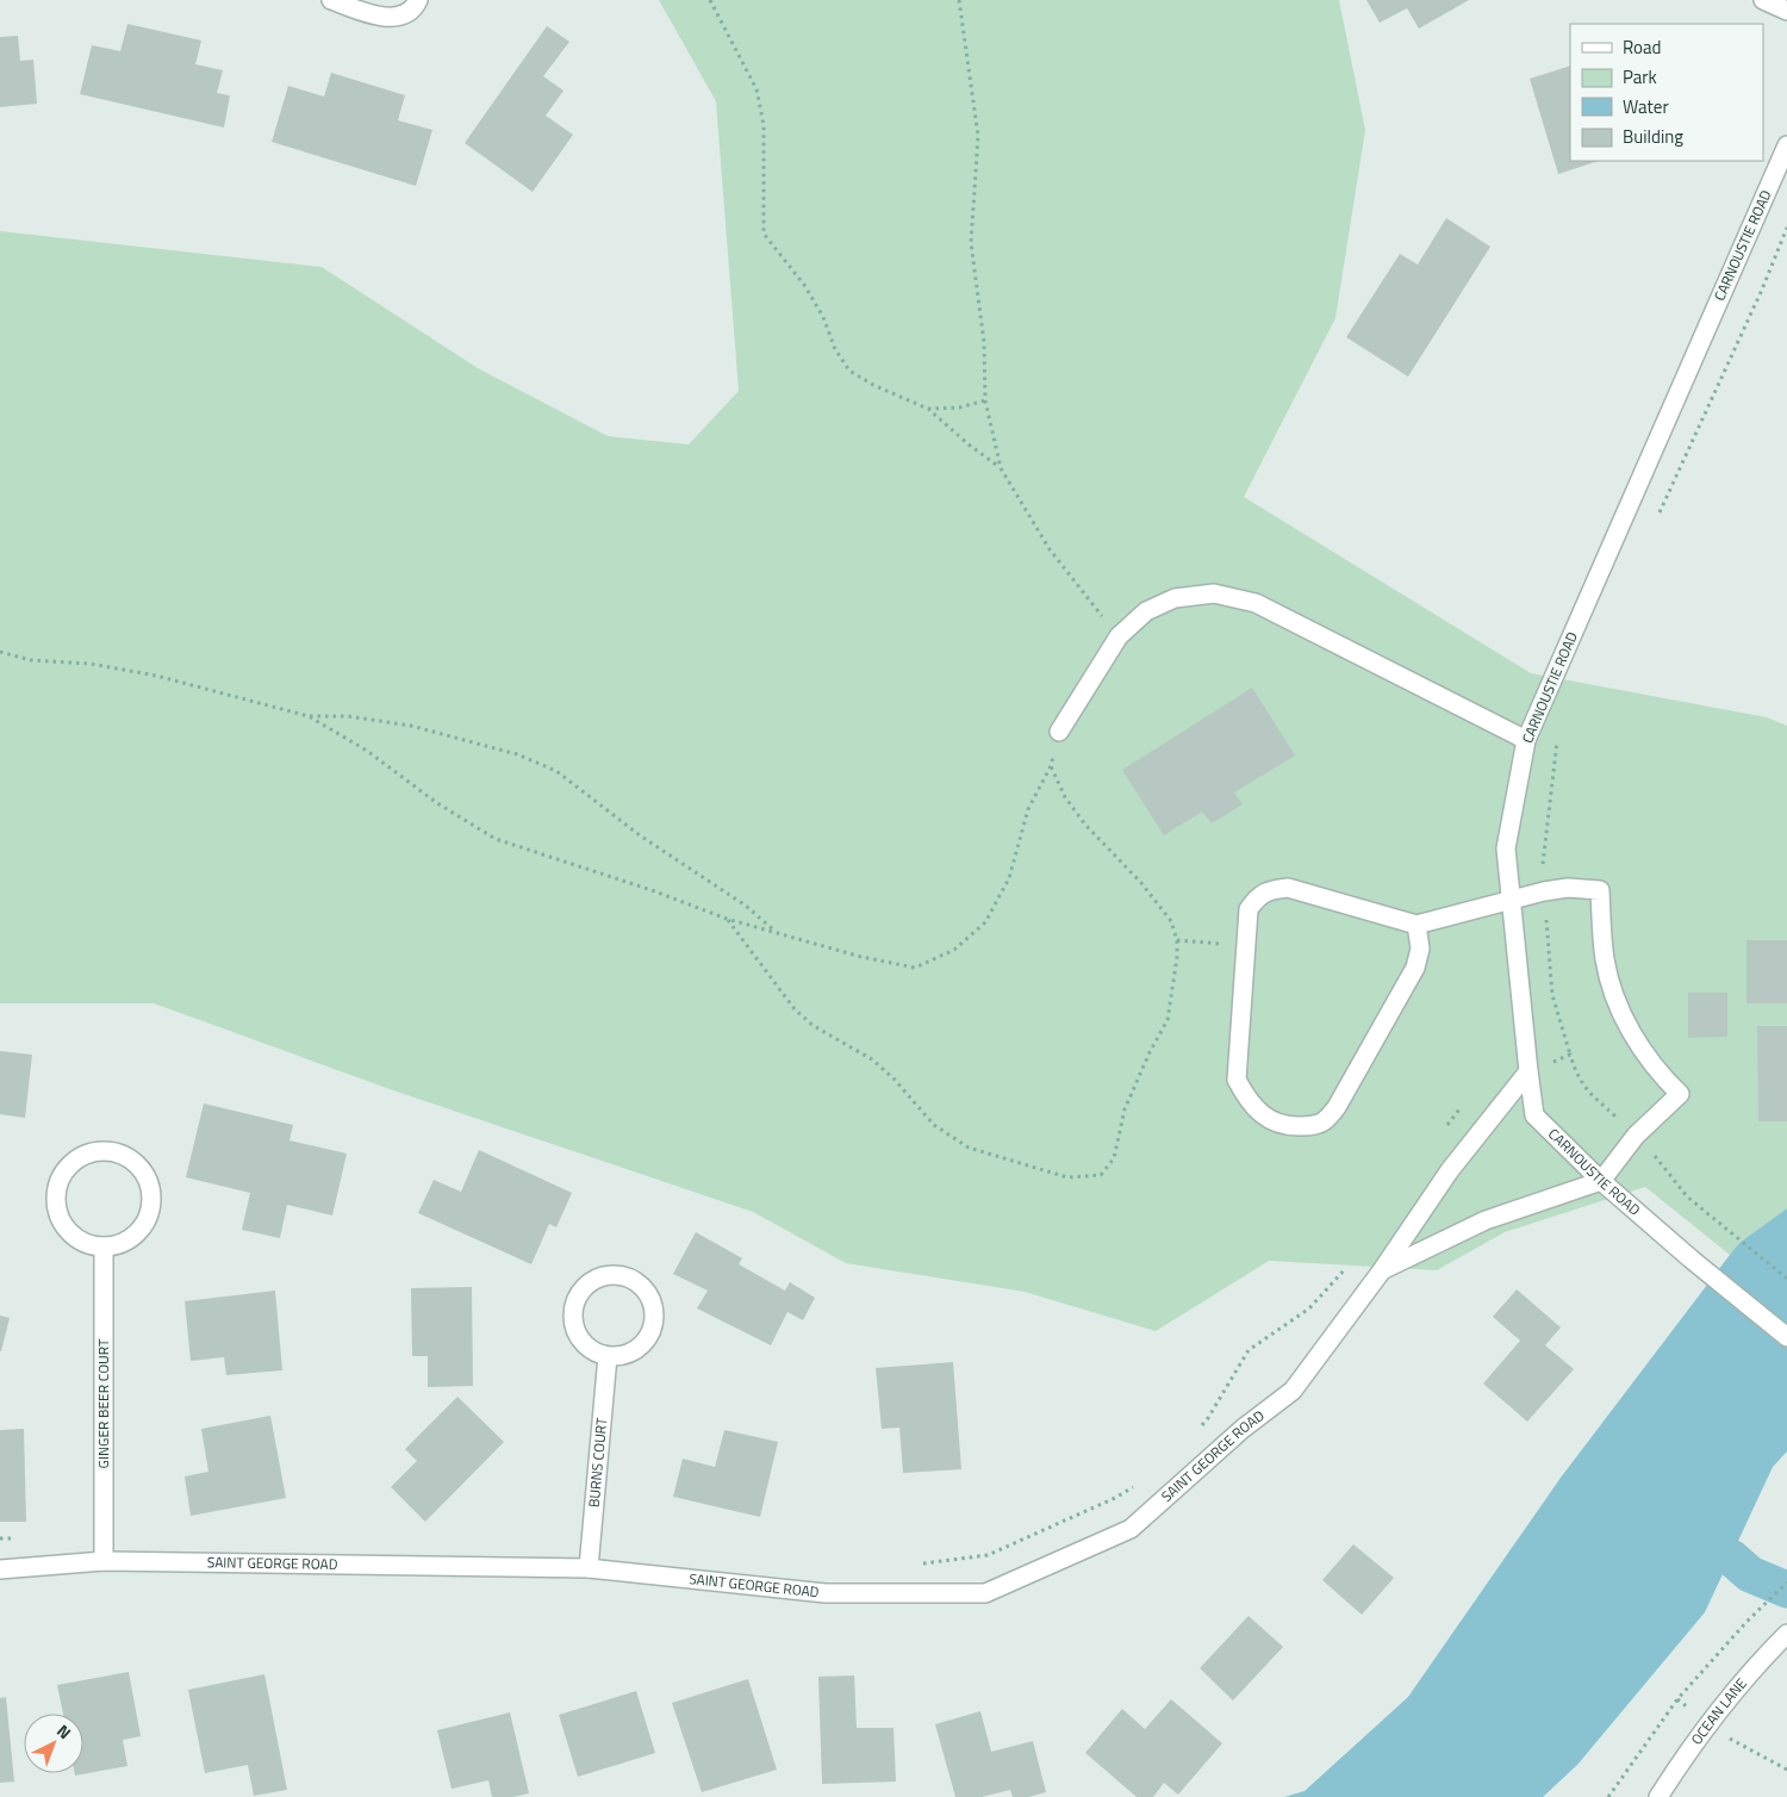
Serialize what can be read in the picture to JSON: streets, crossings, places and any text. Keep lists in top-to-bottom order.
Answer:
{
  "streets": {
    "street": [
      "CARNOUSTIE ROAD",
      "GINGER BEER COURT",
      "SAINT GEORGE ROAD",
      "BURNS COURT",
      "OCEAN LANE"
    ]
  },
  "crossings": [
    ["CARNOUSTIE ROAD", "SAINT GEORGE ROAD"],
    ["GINGER BEER COURT", "SAINT GEORGE ROAD"],
    ["SAINT GEORGE ROAD", "BURNS COURT"]
  ],
  "legend": [
    "Road",
    "Park",
    "Water",
    "Building"
  ],
  "north": "top right"
}
